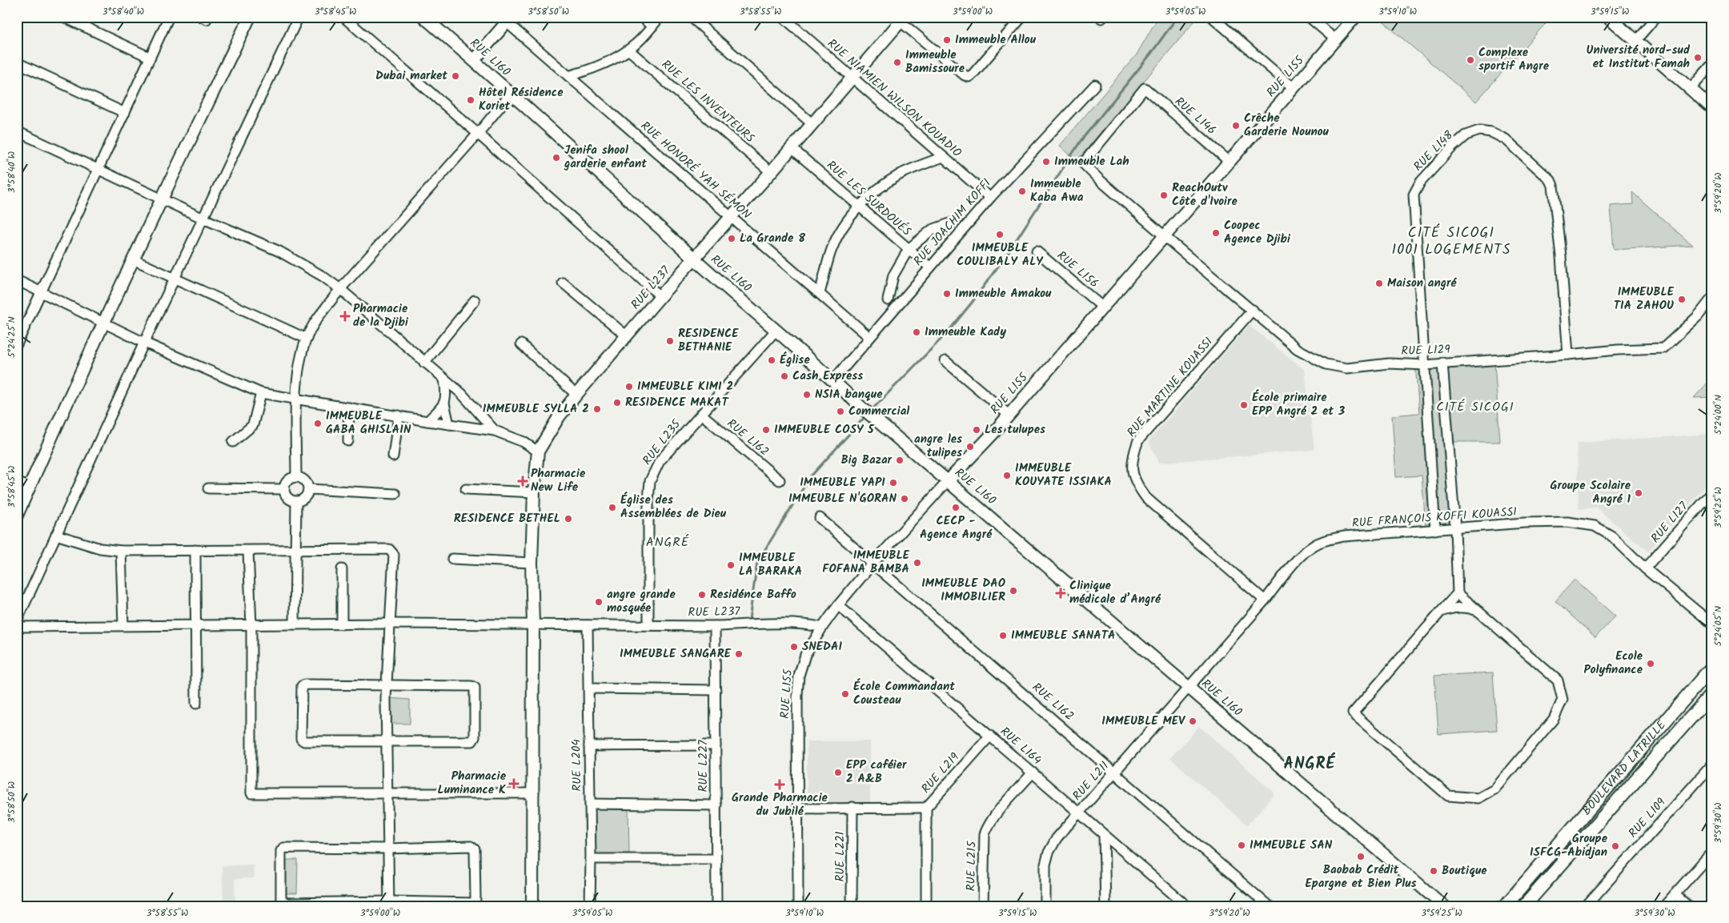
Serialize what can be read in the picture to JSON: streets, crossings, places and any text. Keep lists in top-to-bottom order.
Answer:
{
  "streets": {
    "main road": ["BOULEVARD LATRILLE"],
    "street": [
      "RUE L160",
      "RUE L155",
      "RUE NIAMIEN WILSON KOUADIO",
      "RUE LES INVENTEURS",
      "RUE L146",
      "RUE L148",
      "RUE HONORÉ YAH SÉMON",
      "RUE LES SURDOUÉS",
      "RUE JOACHIM KOFFI",
      "RUE L156",
      "RUE L237",
      "RUE L129",
      "RUE MARTINE KOUASSI",
      "RUE L162",
      "RUE L235",
      "RUE FRANÇOIS KOFFI KOUASSI",
      "RUE L127",
      "RUE L164",
      "RUE L204",
      "RUE L227",
      "RUE L219",
      "RUE L211",
      "RUE L109",
      "RUE L221",
      "RUE L215"
    ]
  },
  "crossings": [
    ["RUE L160", "RUE L155"],
    ["RUE L160", "RUE JOACHIM KOFFI"],
    ["RUE L160", "RUE L237"],
    ["RUE L160", "RUE L235"],
    ["RUE L160", "RUE FRANÇOIS KOFFI KOUASSI"],
    ["RUE L160", "RUE L211"],
    ["RUE L155", "RUE L146"],
    ["RUE L155", "RUE L156"],
    ["RUE L155", "RUE L237"],
    ["RUE L155", "RUE L129"],
    ["RUE L155", "RUE L162"],
    ["RUE L155", "RUE L164"],
    ["RUE NIAMIEN WILSON KOUADIO", "RUE JOACHIM KOFFI"],
    ["RUE NIAMIEN WILSON KOUADIO", "RUE L237"],
    ["RUE LES INVENTEURS", "RUE L237"],
    ["RUE L146", "RUE L129"],
    ["RUE L148", "RUE L129"],
    ["RUE L148", "RUE FRANÇOIS KOFFI KOUASSI"],
    ["RUE HONORÉ YAH SÉMON", "RUE JOACHIM KOFFI"],
    ["RUE HONORÉ YAH SÉMON", "RUE L237"],
    ["RUE LES SURDOUÉS", "RUE JOACHIM KOFFI"],
    ["RUE LES SURDOUÉS", "RUE L237"],
    ["RUE L237", "RUE L235"],
    ["RUE L237", "RUE L204"],
    ["RUE L237", "RUE L227"],
    ["RUE L129", "RUE MARTINE KOUASSI"],
    ["RUE MARTINE KOUASSI", "RUE FRANÇOIS KOFFI KOUASSI"],
    ["RUE L162", "RUE L235"],
    ["RUE L162", "RUE L211"],
    ["RUE FRANÇOIS KOFFI KOUASSI", "RUE L127"],
    ["RUE FRANÇOIS KOFFI KOUASSI", "RUE L211"],
    ["RUE L164", "RUE L219"],
    ["RUE L164", "RUE L211"],
    ["RUE L164", "RUE L215"]
  ],
  "districts": [
    "CITÉ SICOGI 1001 LOGEMENTS",
    "CITÉ SICOGI",
    "ANGRÉ",
    "ANGRÉ"
  ],
  "places": {
    "other": [
      "Immeuble Allou",
      "Université nord-sud et Institut Famah",
      "Complexe sportif Angre",
      "Immeuble Bamissoure",
      "Dubai market",
      "Hôtel Résidence Koriet",
      "Crêche Garderie Nounou",
      "Jenifa shool garderie enfant",
      "Immeuble Lah",
      "Immeuble Kaba Awa",
      "ReachOutv Côte d'Ivoire",
      "Coopec Agence Djibi",
      "IMMEUBLE COULIBALY ALY",
      "La Grande 8",
      "Maison angré",
      "Immeuble Amakou",
      "IMMEUBLE TIA ZAHOU",
      "Immeuble Kady",
      "RESIDENCE BETHANIE",
      "Église",
      "Cash Express",
      "IMMEUBLE KIMI 2",
      "NSIA banque",
      "RESIDENCE MAKAT",
      "École primaire EPP Angré 2 et 3",
      "IMMEUBLE SYLLA 2",
      "Commercial",
      "IMMEUBLE GABA GHISLAIN",
      "IMMEUBLE COSY 5",
      "Les tulupes",
      "angre les tulipes",
      "Big Bazar",
      "IMMEUBLE KOUYATE ISSIAKA",
      "IMMEUBLE YAPI",
      "Groupe Scolaire Angré 1",
      "IMMEUBLE N'GORAN",
      "Église des Assemblées de Dieu",
      "CECP - Agence Angré",
      "RESIDENCE BETHEL",
      "IMMEUBLE FOFANA BAMBA",
      "IMMEUBLE LA BARAKA",
      "IMMEUBLE DAO IMMOBILIER",
      "Residénce Baffo",
      "angre grande mosquée",
      "IMMEUBLE SANATA",
      "SNEDAI",
      "IMMEUBLE SANGARE",
      "Ecole Polyfinance",
      "École Commandant Cousteau",
      "IMMEUBLE MEV",
      "EPP caféier 2 A&B",
      "IMMEUBLE SAN",
      "Groupe ISFCG-Abidjan",
      "Baobab Crédit Epargne et Bien Plus",
      "Boutique"
    ],
    "health": [
      "Pharmacie de la Djibi",
      "Pharmacie New Life",
      "Clinique médicale d’Angré",
      "Pharmacie Luminance K",
      "Grande Pharmacie du Jubilé"
    ]
  },
  "coordinates": [
    "3°58'40\"W",
    "3°58'45\"W",
    "3°58'50\"W",
    "3°58'55\"W",
    "3°59'00\"W",
    "3°59'05\"W",
    "3°59'10\"W",
    "3°59'15\"W",
    "3°59'20\"W",
    "5°24'25\"N",
    "5°24'00\"N",
    "3°59'25\"W",
    "5°24'05\"N",
    "3°59'30\"W"
  ]
}
